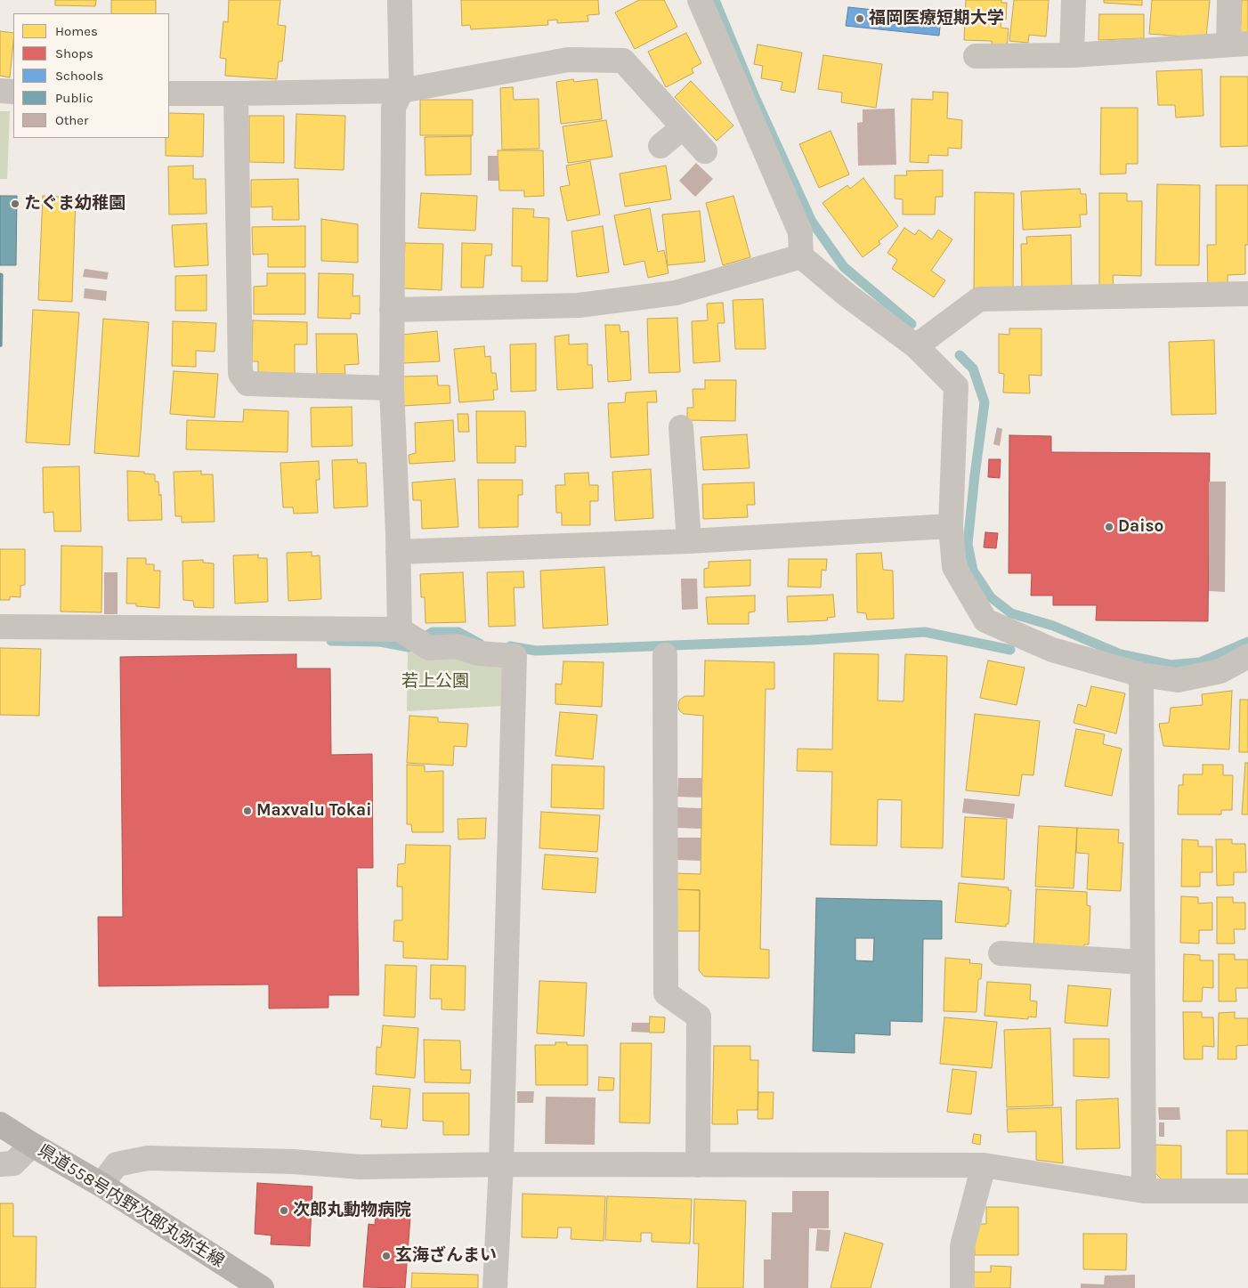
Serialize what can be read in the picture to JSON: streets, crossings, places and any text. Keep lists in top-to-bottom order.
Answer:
{
  "streets": {
    "main road": ["県道558号内野次郎丸弥生線"]
  },
  "parks": ["若上公園"],
  "places": [
    "福岡医療短期大学",
    "たぐま幼稚園",
    "Daiso",
    "Maxvalu Tokai",
    "次郎丸動物病院",
    "玄海ざんまい"
  ],
  "legend": [
    "Homes",
    "Shops",
    "Schools",
    "Public",
    "Other"
  ]
}
